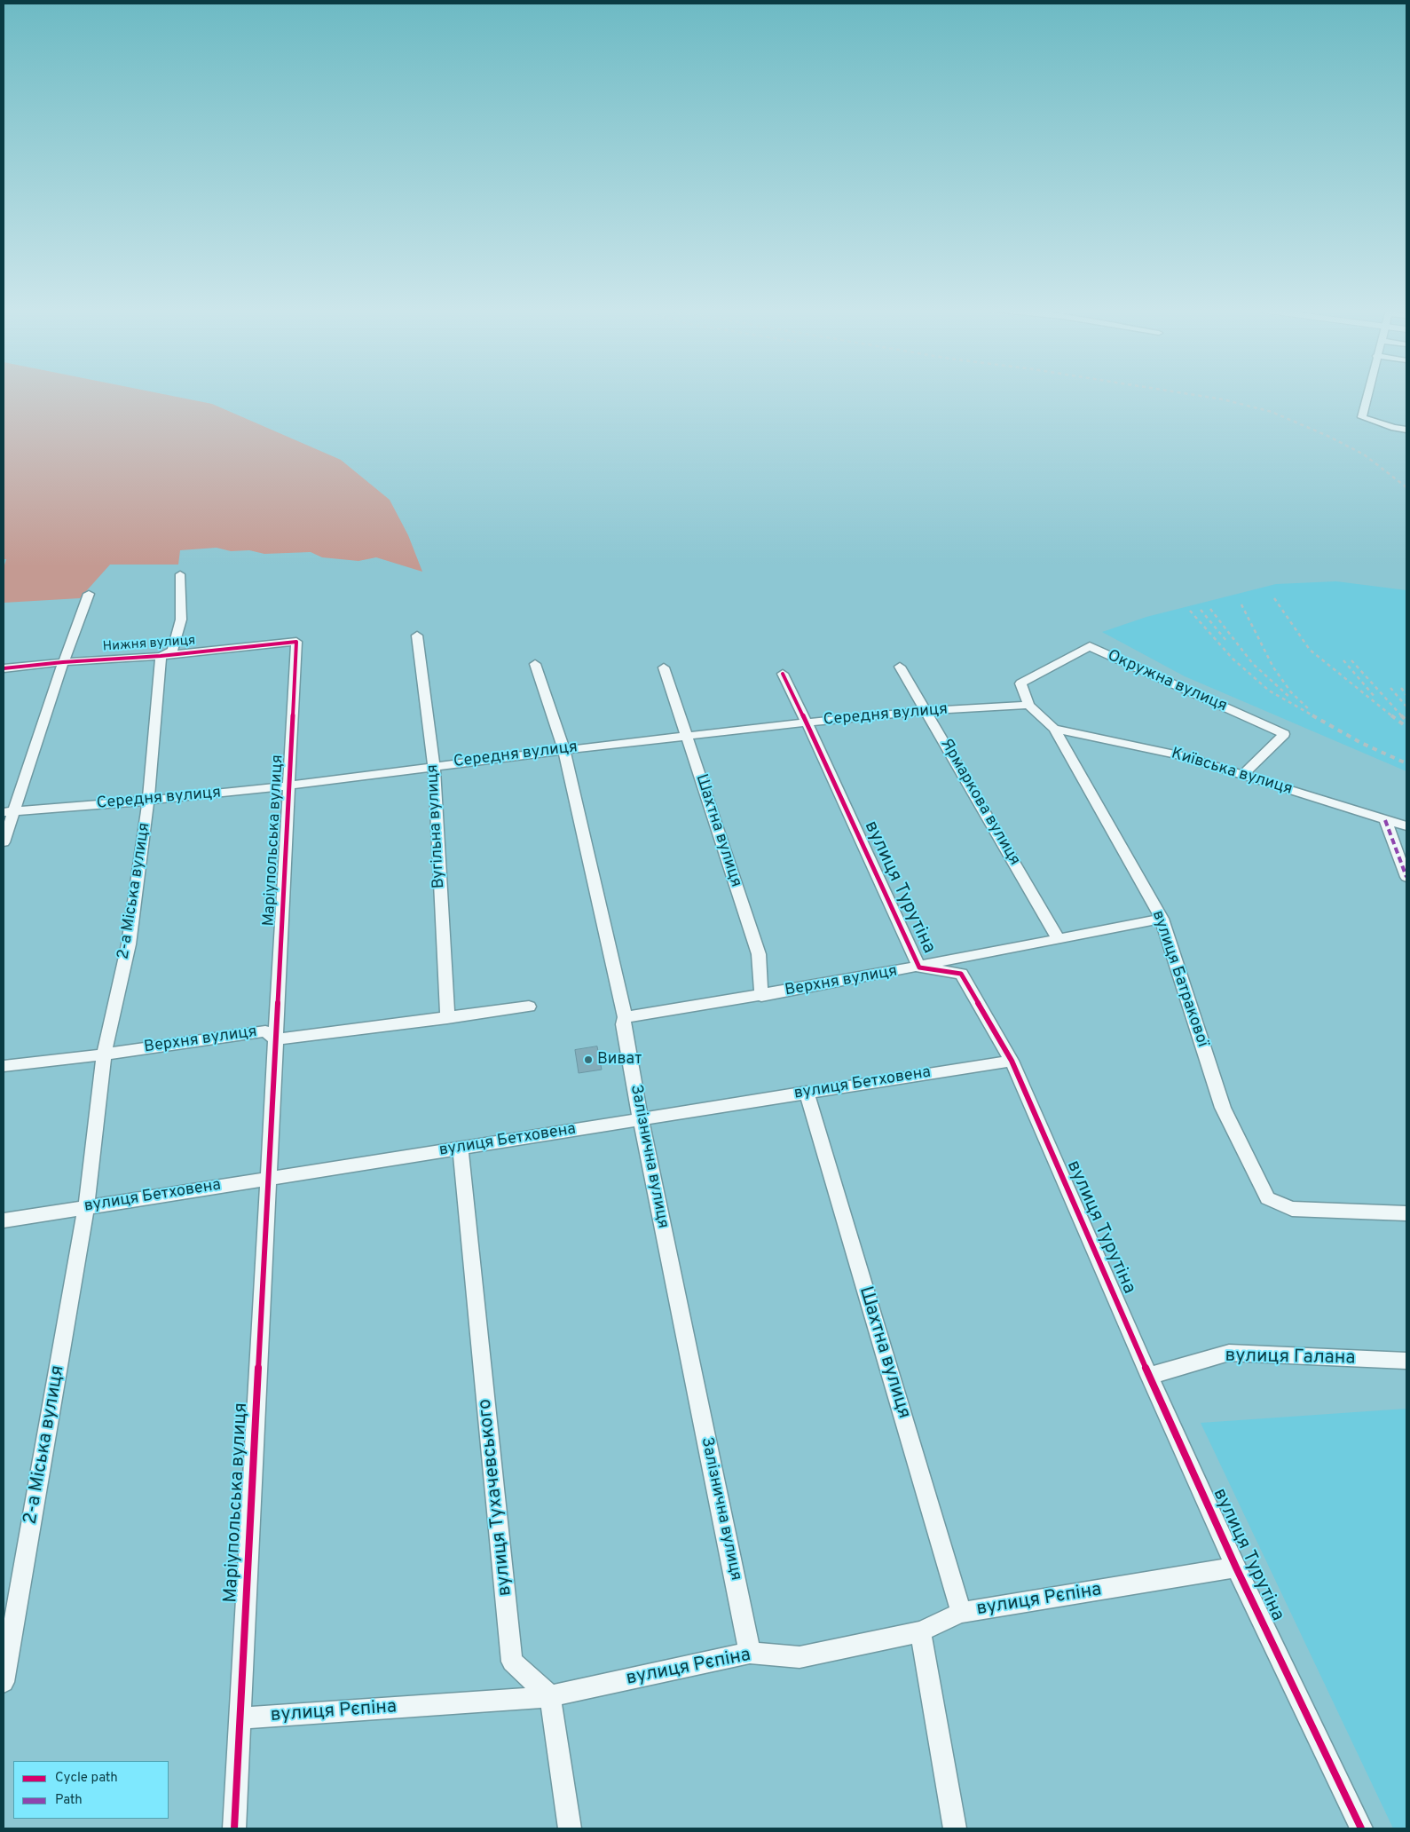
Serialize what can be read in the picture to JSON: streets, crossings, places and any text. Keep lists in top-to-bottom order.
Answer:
{
  "streets": {
    "street": [
      "Нижня вулиця",
      "Окружна вулиця",
      "Середня вулиця",
      "Київська вулиця",
      "Ярмаркова вулиця",
      "Вугільна вулиця",
      "Шахтна вулиця",
      "Маріупольська вулиця",
      "вулиця Турутіна",
      "2-а Міська вулиця",
      "вулиця Батракової",
      "Верхня вулиця",
      "вулиця Бетховена",
      "Залізнична вулиця",
      "вулиця Галана",
      "вулиця Тухачевського",
      "вулиця Рєпіна"
    ]
  },
  "crossings": [
    ["Нижня вулиця", "Маріупольська вулиця"],
    ["Нижня вулиця", "2-а Міська вулиця"],
    ["Окружна вулиця", "Середня вулиця"],
    ["Окружна вулиця", "Київська вулиця"],
    ["Окружна вулиця", "вулиця Батракової"],
    ["Середня вулиця", "Ярмаркова вулиця"],
    ["Середня вулиця", "Вугільна вулиця"],
    ["Середня вулиця", "Шахтна вулиця"],
    ["Середня вулиця", "Маріупольська вулиця"],
    ["Середня вулиця", "вулиця Турутіна"],
    ["Середня вулиця", "2-а Міська вулиця"],
    ["Середня вулиця", "вулиця Батракової"],
    ["Середня вулиця", "Залізнична вулиця"],
    ["Київська вулиця", "вулиця Батракової"],
    ["Ярмаркова вулиця", "Верхня вулиця"],
    ["Вугільна вулиця", "Верхня вулиця"],
    ["Шахтна вулиця", "Верхня вулиця"],
    ["Шахтна вулиця", "вулиця Бетховена"],
    ["Шахтна вулиця", "вулиця Рєпіна"],
    ["Маріупольська вулиця", "Верхня вулиця"],
    ["Маріупольська вулиця", "вулиця Бетховена"],
    ["Маріупольська вулиця", "вулиця Рєпіна"],
    ["вулиця Турутіна", "Верхня вулиця"],
    ["вулиця Турутіна", "вулиця Бетховена"],
    ["вулиця Турутіна", "вулиця Галана"],
    ["вулиця Турутіна", "вулиця Рєпіна"],
    ["2-а Міська вулиця", "Верхня вулиця"],
    ["2-а Міська вулиця", "вулиця Бетховена"],
    ["вулиця Батракової", "Верхня вулиця"],
    ["Верхня вулиця", "Залізнична вулиця"],
    ["вулиця Бетховена", "Залізнична вулиця"],
    ["вулиця Бетховена", "вулиця Тухачевського"],
    ["Залізнична вулиця", "вулиця Рєпіна"],
    ["вулиця Тухачевського", "вулиця Рєпіна"]
  ],
  "places": ["Виват"],
  "legend": ["Cycle path", "Path"]
}
